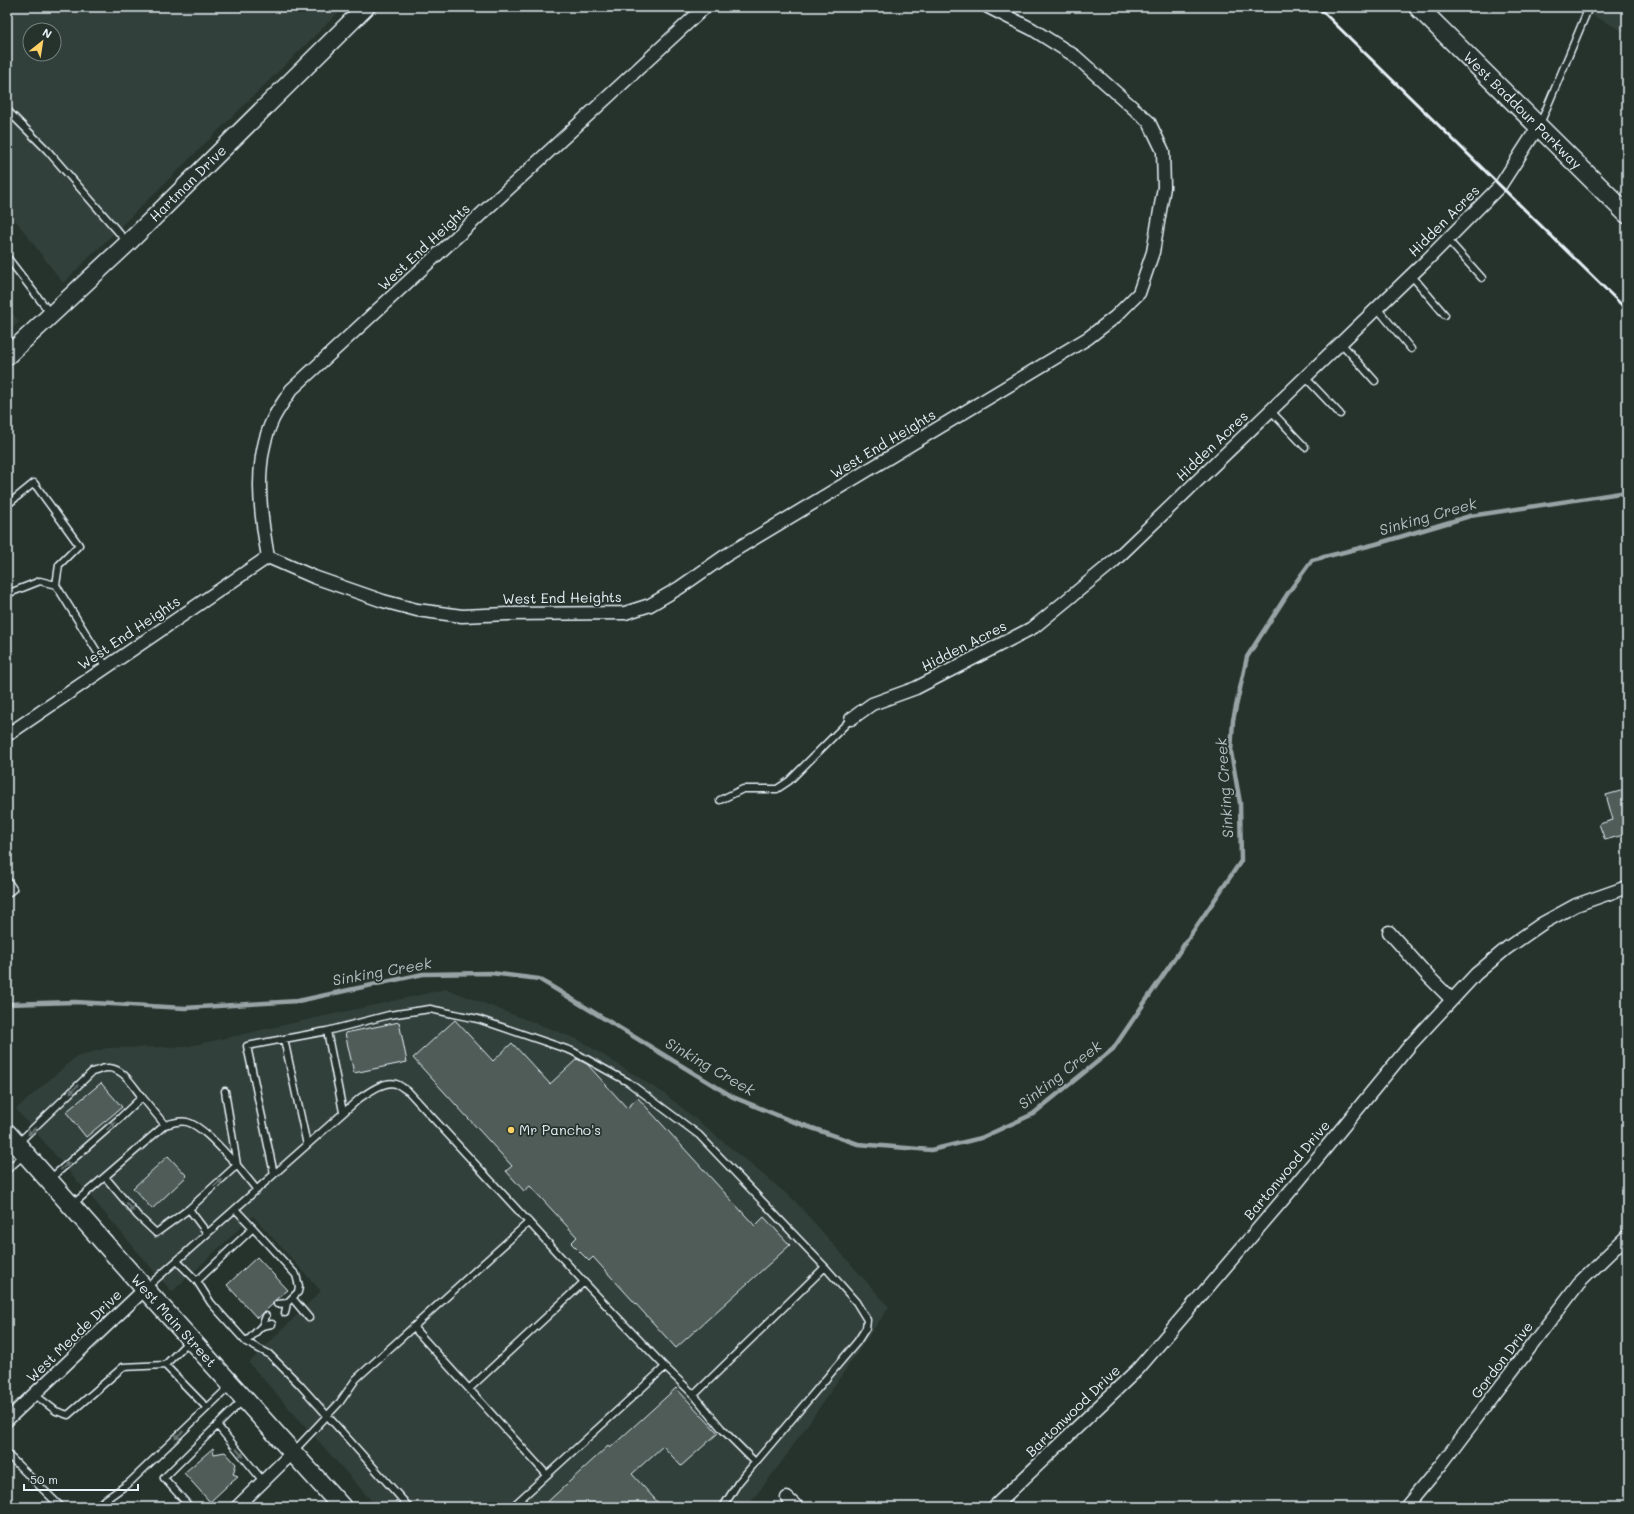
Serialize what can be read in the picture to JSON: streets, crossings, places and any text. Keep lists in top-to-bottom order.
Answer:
{
  "streets": {
    "main road": ["West Baddour Parkway", "Hartman Drive", "West Main Street"],
    "street": [
      "Hidden Acres",
      "West End Heights",
      "Bartonwood Drive",
      "West Meade Drive",
      "Gordon Drive"
    ]
  },
  "crossings": [
    ["West Baddour Parkway", "Hidden Acres"],
    ["West Main Street", "West Meade Drive"]
  ],
  "water": ["Sinking Creek"],
  "places": ["Mr Pancho's"],
  "scale_bar": "50 m",
  "north": "top right"
}
